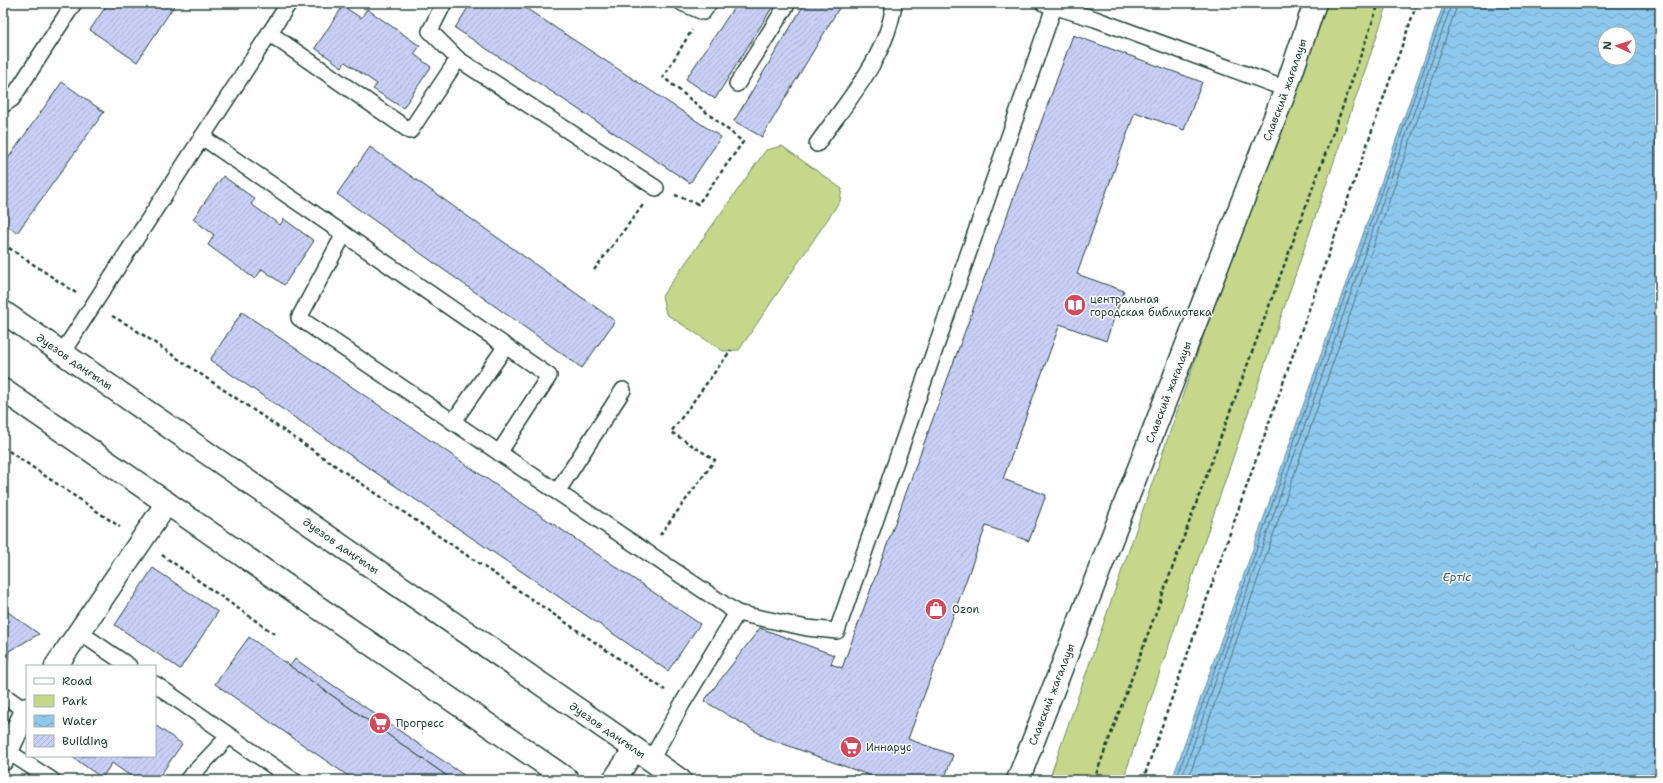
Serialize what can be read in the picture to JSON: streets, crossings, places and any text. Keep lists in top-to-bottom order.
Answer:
{
  "streets": {
    "street": ["Славский жағалауы", "Әуезов даңғылы"]
  },
  "water": ["Ертіс"],
  "places": {
    "library": ["центральная городская библиотека"],
    "shop": ["Ozon"],
    "supermarket": ["Прогресс", "Иннарус"]
  },
  "legend": [
    "Road",
    "Park",
    "Water",
    "Building"
  ],
  "north": "left"
}
